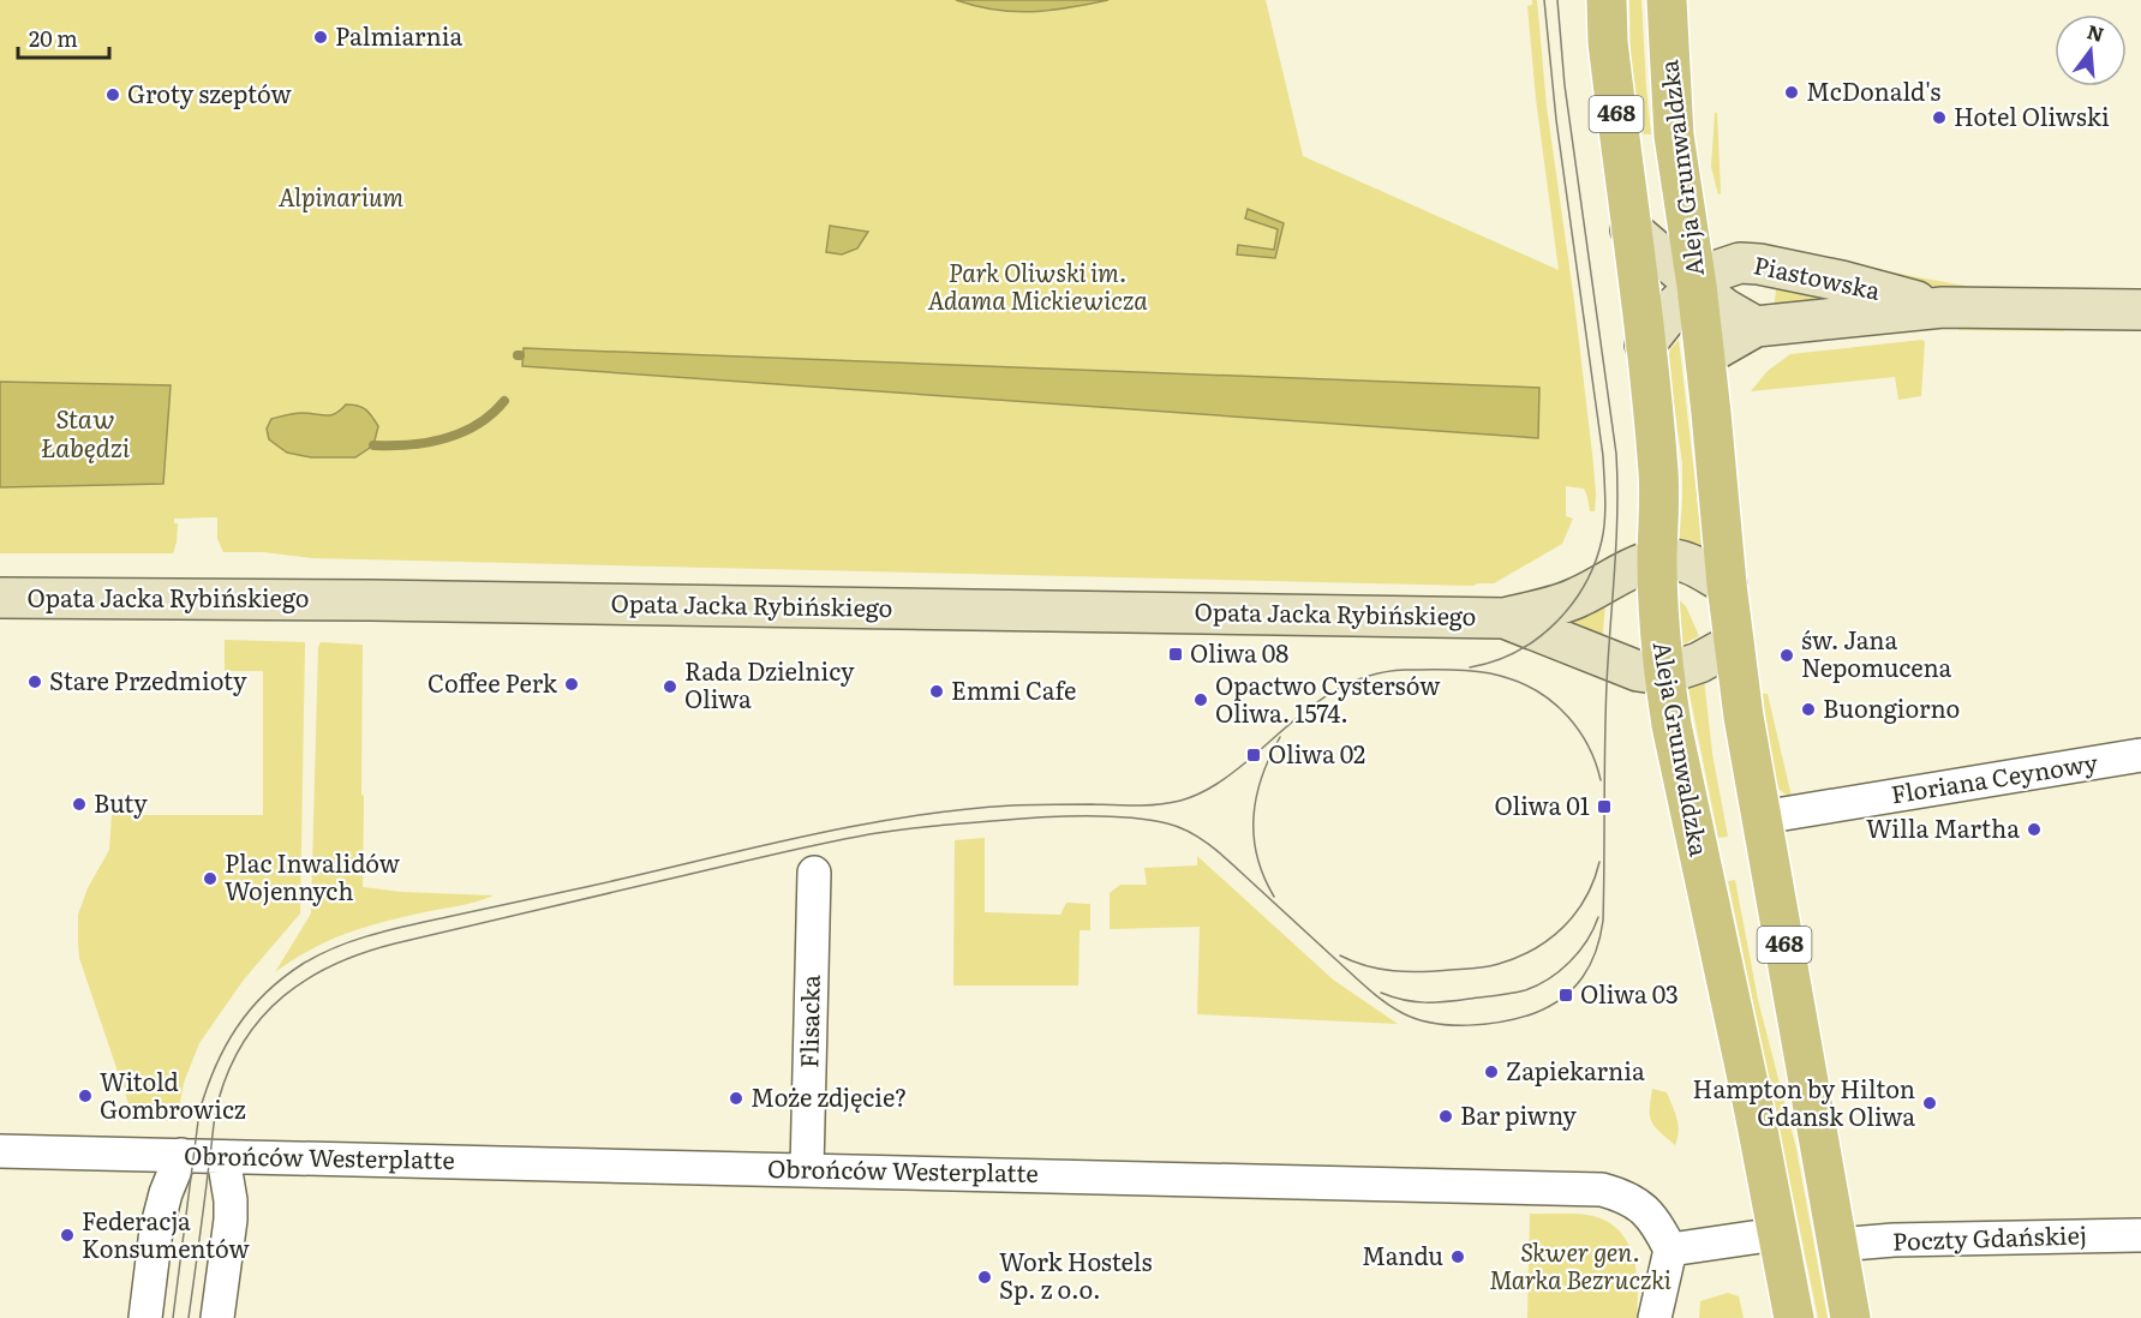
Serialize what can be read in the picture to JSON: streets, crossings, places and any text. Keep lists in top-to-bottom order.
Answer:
{
  "streets": {
    "main road": [
      "468",
      "Aleja Grunwaldzka",
      "Piastowska",
      "Opata Jacka Rybińskiego"
    ],
    "street": [
      "Floriana Ceynowy",
      "Flisacka",
      "Obrońców Westerplatte",
      "Poczty Gdańskiej"
    ]
  },
  "crossings": [
    ["Aleja Grunwaldzka", "Piastowska"],
    ["Aleja Grunwaldzka", "Opata Jacka Rybińskiego"],
    ["Aleja Grunwaldzka", "Floriana Ceynowy"],
    ["Aleja Grunwaldzka", "Poczty Gdańskiej"],
    ["Flisacka", "Obrońców Westerplatte"]
  ],
  "water": ["Staw Łabędzi"],
  "parks": ["Alpinarium", "Park Oliwski im. Adama Mickiewicza", "Skwer gen. Marka Bezruczki"],
  "places": {
    "other": [
      "Palmiarnia",
      "McDonald's",
      "Groty szeptów",
      "Hotel Oliwski",
      "św. Jana Nepomucena",
      "Stare Przedmioty",
      "Coffee Perk",
      "Rada Dzielnicy Oliwa",
      "Emmi Cafe",
      "Opactwo Cystersów Oliwa. 1574.",
      "Buongiorno",
      "Buty",
      "Willa Martha",
      "Plac Inwalidów Wojennych",
      "Zapiekarnia",
      "Witold Gombrowicz",
      "Może zdjęcie?",
      "Hampton by Hilton Gdansk Oliwa",
      "Bar piwny",
      "Federacja Konsumentów",
      "Mandu",
      "Work Hostels Sp. z o.o."
    ],
    "transit": [
      "Oliwa 08",
      "Oliwa 02",
      "Oliwa 01",
      "Oliwa 03"
    ]
  },
  "scale_bar": "20 m",
  "north": "top"
}
